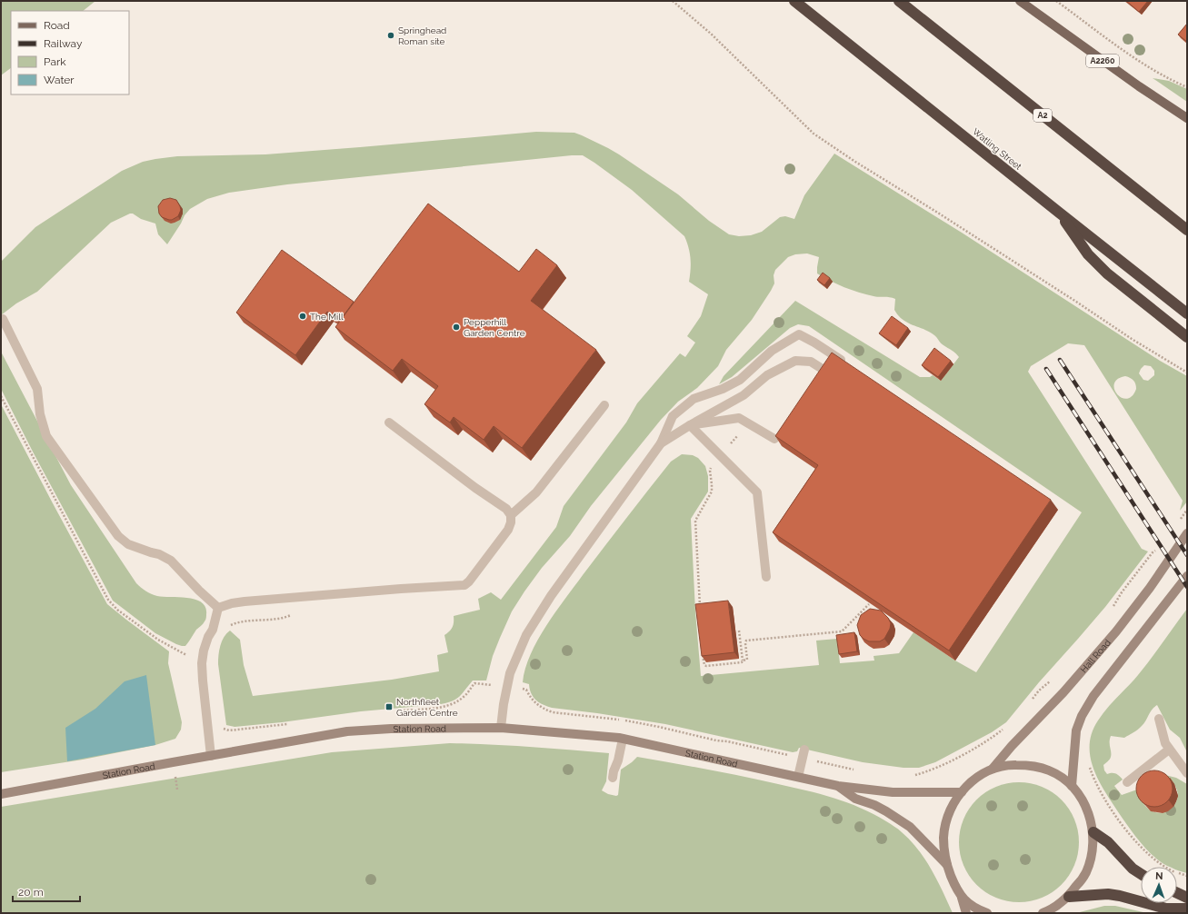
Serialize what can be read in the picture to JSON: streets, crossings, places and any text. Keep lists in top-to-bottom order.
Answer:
{
  "streets": {
    "highway": ["A2", "Watling Street"],
    "main road": ["A2260", "Hall Road", "Station Road"]
  },
  "places": {
    "other": ["Springhead Roman site", "The Mill", "Pepperhill Garden Centre"],
    "transit": ["Northfleet Garden Centre"]
  },
  "legend": [
    "Road",
    "Railway",
    "Park",
    "Water"
  ],
  "scale_bar": "20 m",
  "north": "top"
}
